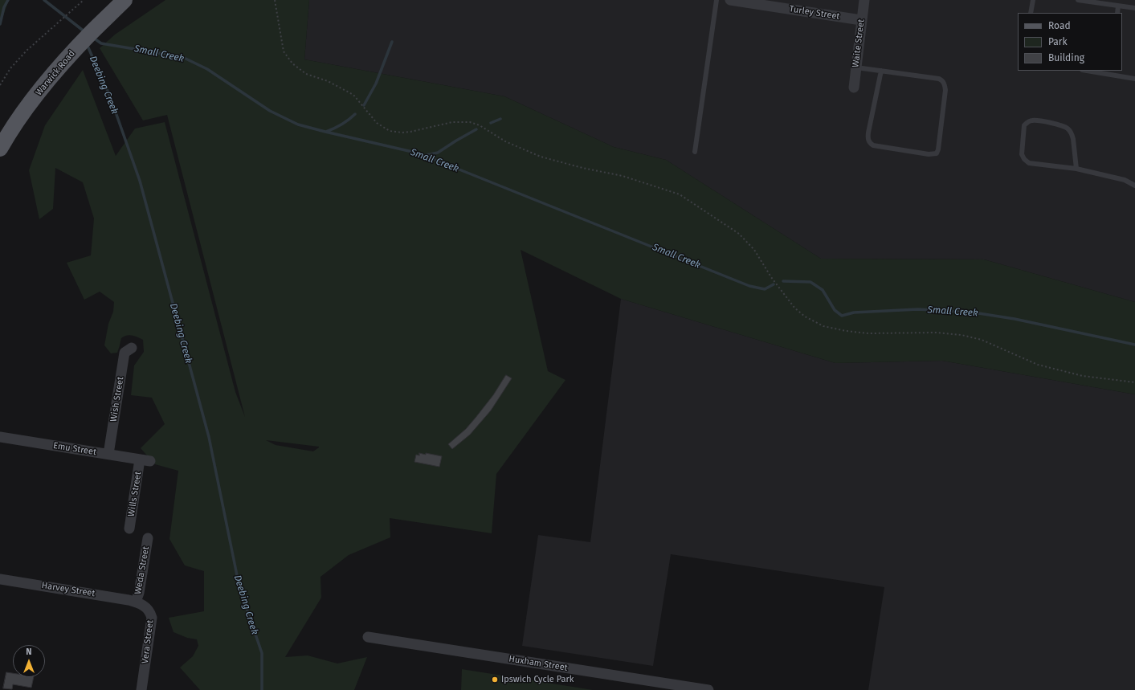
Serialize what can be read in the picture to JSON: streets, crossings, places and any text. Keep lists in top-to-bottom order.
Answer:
{
  "streets": {
    "main road": ["Warwick Road"],
    "street": [
      "Turley Street",
      "Waite Street",
      "Wish Street",
      "Emu Street",
      "Wills Street",
      "Weda Street",
      "Harvey Street",
      "Vera Street",
      "Huxham Street"
    ]
  },
  "crossings": [
    ["Turley Street", "Waite Street"],
    ["Wish Street", "Emu Street"],
    ["Emu Street", "Wills Street"],
    ["Weda Street", "Harvey Street"],
    ["Weda Street", "Vera Street"],
    ["Harvey Street", "Vera Street"]
  ],
  "water": ["Small Creek", "Deebing Creek"],
  "places": ["Ipswich Cycle Park"],
  "legend": ["Road", "Park", "Building"],
  "north": "top"
}
